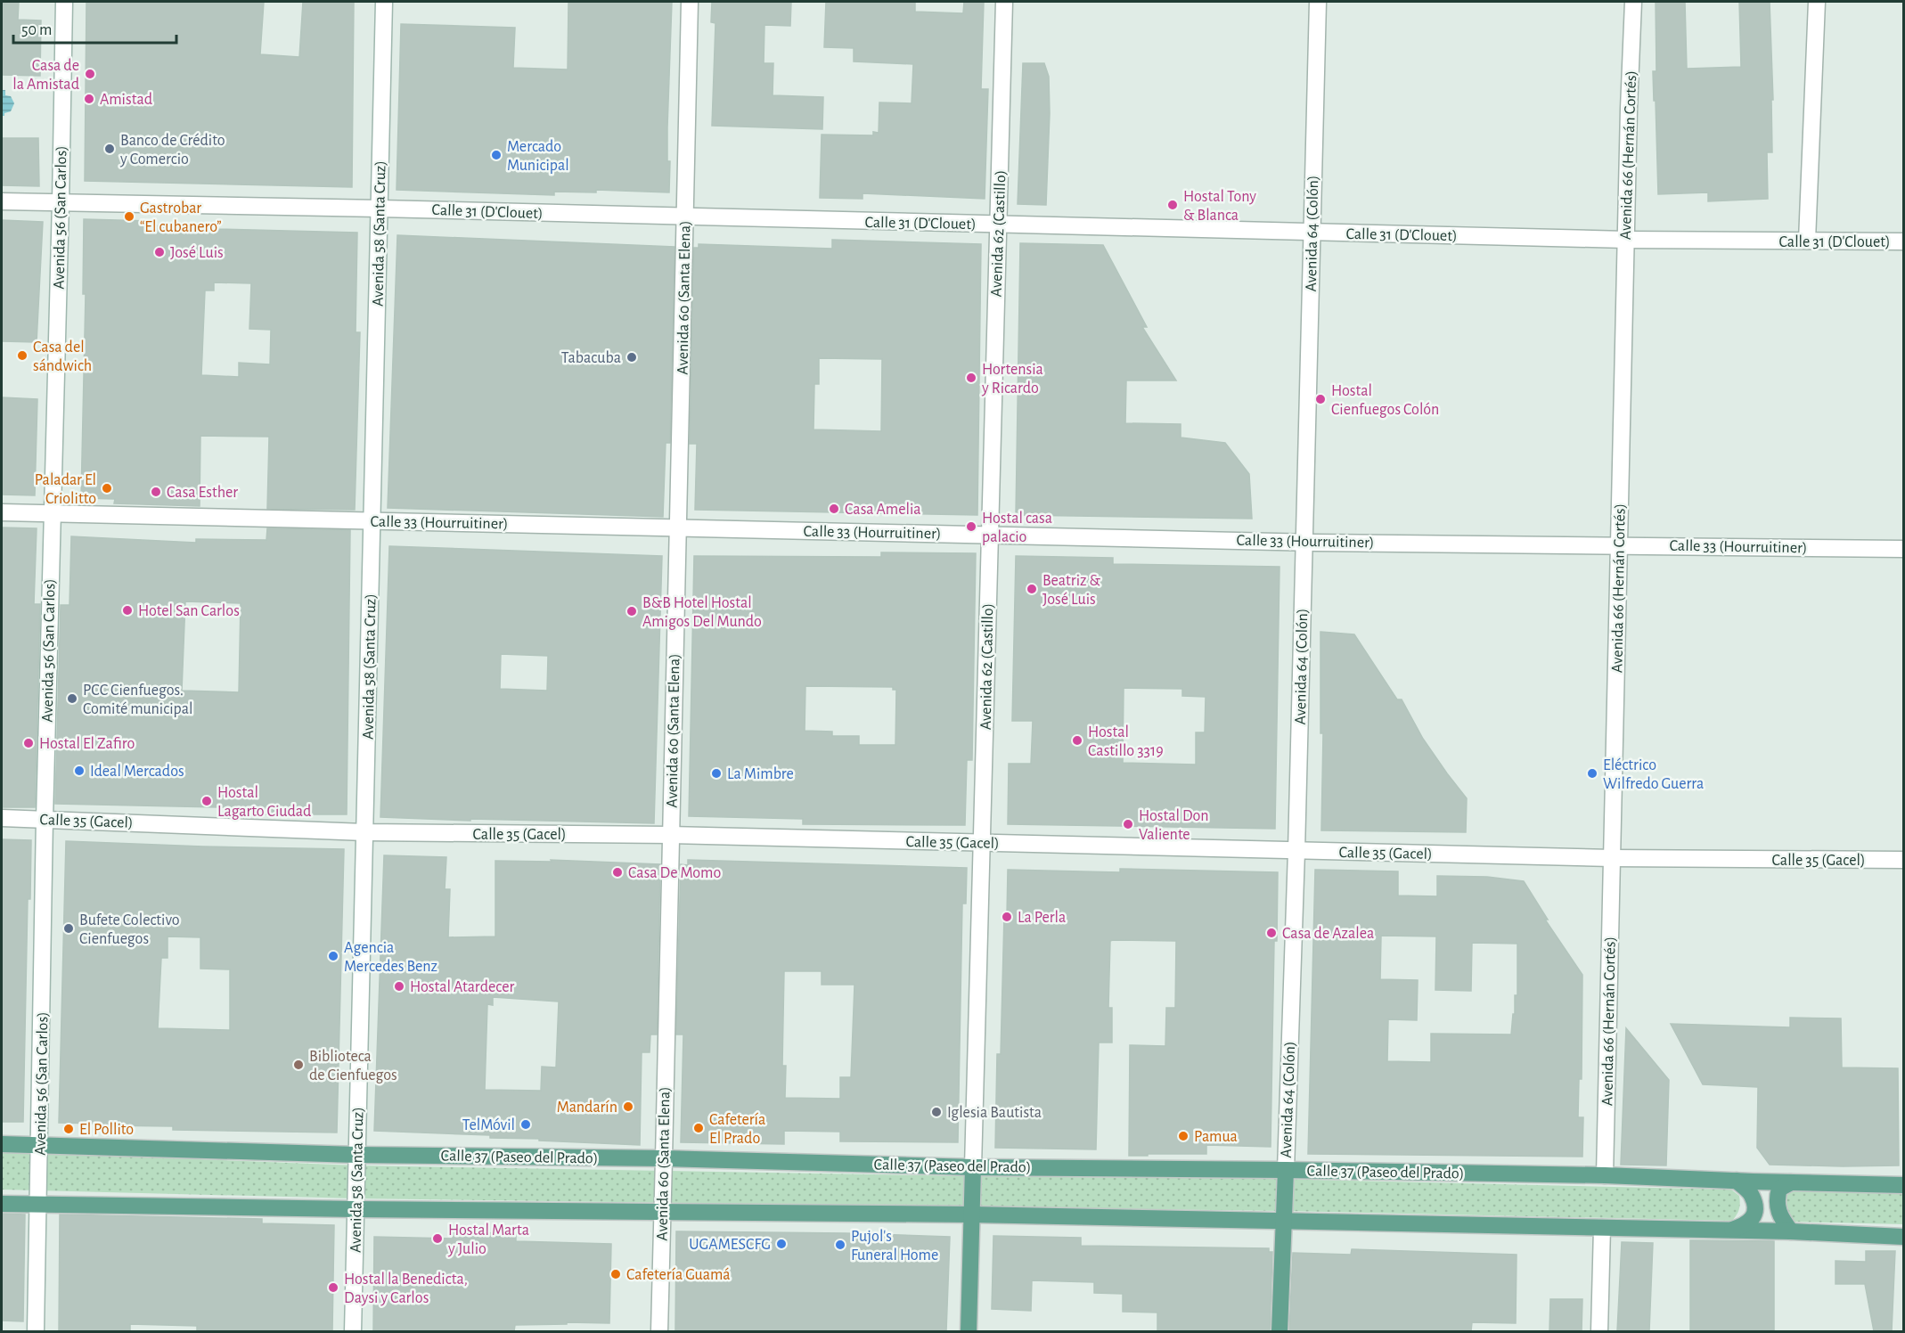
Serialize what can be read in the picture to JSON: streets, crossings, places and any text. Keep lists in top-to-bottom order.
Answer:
{
  "streets": {
    "main road": ["Avenida 62 (Castillo)", "Avenida 64 (Colón)", "Calle 37 (Paseo del Prado)"],
    "street": [
      "Avenida 66 (Hernán Cortés)",
      "Calle 31 (D'Clouet)",
      "Avenida 56 (San Carlos)",
      "Avenida 58 (Santa Cruz)",
      "Avenida 60 (Santa Elena)",
      "Calle 33 (Hourruitiner)",
      "Calle 35 (Gacel)"
    ]
  },
  "crossings": [
    ["Avenida 66 (Hernán Cortés)", "Calle 31 (D'Clouet)"],
    ["Avenida 66 (Hernán Cortés)", "Calle 33 (Hourruitiner)"],
    ["Avenida 66 (Hernán Cortés)", "Calle 35 (Gacel)"],
    ["Avenida 66 (Hernán Cortés)", "Calle 37 (Paseo del Prado)"],
    ["Calle 31 (D'Clouet)", "Avenida 56 (San Carlos)"],
    ["Calle 31 (D'Clouet)", "Avenida 58 (Santa Cruz)"],
    ["Calle 31 (D'Clouet)", "Avenida 62 (Castillo)"],
    ["Calle 31 (D'Clouet)", "Avenida 64 (Colón)"],
    ["Calle 31 (D'Clouet)", "Avenida 60 (Santa Elena)"],
    ["Avenida 56 (San Carlos)", "Calle 33 (Hourruitiner)"],
    ["Avenida 56 (San Carlos)", "Calle 35 (Gacel)"],
    ["Avenida 56 (San Carlos)", "Calle 37 (Paseo del Prado)"],
    ["Avenida 58 (Santa Cruz)", "Calle 33 (Hourruitiner)"],
    ["Avenida 58 (Santa Cruz)", "Calle 35 (Gacel)"],
    ["Avenida 58 (Santa Cruz)", "Calle 37 (Paseo del Prado)"],
    ["Avenida 62 (Castillo)", "Calle 33 (Hourruitiner)"],
    ["Avenida 62 (Castillo)", "Calle 35 (Gacel)"],
    ["Avenida 62 (Castillo)", "Calle 37 (Paseo del Prado)"],
    ["Avenida 64 (Colón)", "Calle 33 (Hourruitiner)"],
    ["Avenida 64 (Colón)", "Calle 35 (Gacel)"],
    ["Avenida 64 (Colón)", "Calle 37 (Paseo del Prado)"],
    ["Avenida 60 (Santa Elena)", "Calle 33 (Hourruitiner)"],
    ["Avenida 60 (Santa Elena)", "Calle 35 (Gacel)"],
    ["Avenida 60 (Santa Elena)", "Calle 37 (Paseo del Prado)"]
  ],
  "places": [
    "Casa de la Amistad",
    "Amistad",
    "Banco de Crédito y Comercio",
    "Mercado Municipal",
    "Hostal Tony & Blanca",
    "Gastrobar “El cubanero”",
    "José Luis",
    "Casa del sándwich",
    "Tabacuba",
    "Hortensia y Ricardo",
    "Hostal Cienfuegos Colón",
    "Paladar El Criolitto",
    "Casa Esther",
    "Casa Amelia",
    "Hostal casa palacio",
    "Beatriz & José Luis",
    "Hotel San Carlos",
    "B&B Hotel Hostal Amigos Del Mundo",
    "PCC Cienfuegos. Comité municipal",
    "Hostal Castillo 3319",
    "Hostal El Zafiro",
    "Ideal Mercados",
    "La Mimbre",
    "Eléctrico Wilfredo Guerra",
    "Hostal Lagarto Ciudad",
    "Hostal Don Valiente",
    "Casa De Momo",
    "La Perla",
    "Bufete Colectivo Cienfuegos",
    "Casa de Azalea",
    "Agencia Mercedes Benz",
    "Hostal Atardecer",
    "Biblioteca de Cienfuegos",
    "Mandarín",
    "Iglesia Bautista",
    "TelMóvil",
    "Cafetería El Prado",
    "El Pollito",
    "Pamua",
    "Hostal Marta y Julio",
    "UGAMESCFG",
    "Pujol's Funeral Home",
    "Cafetería Guamá",
    "Hostal la Benedicta, Daysi y Carlos"
  ],
  "scale_bar": "50 m"
}
